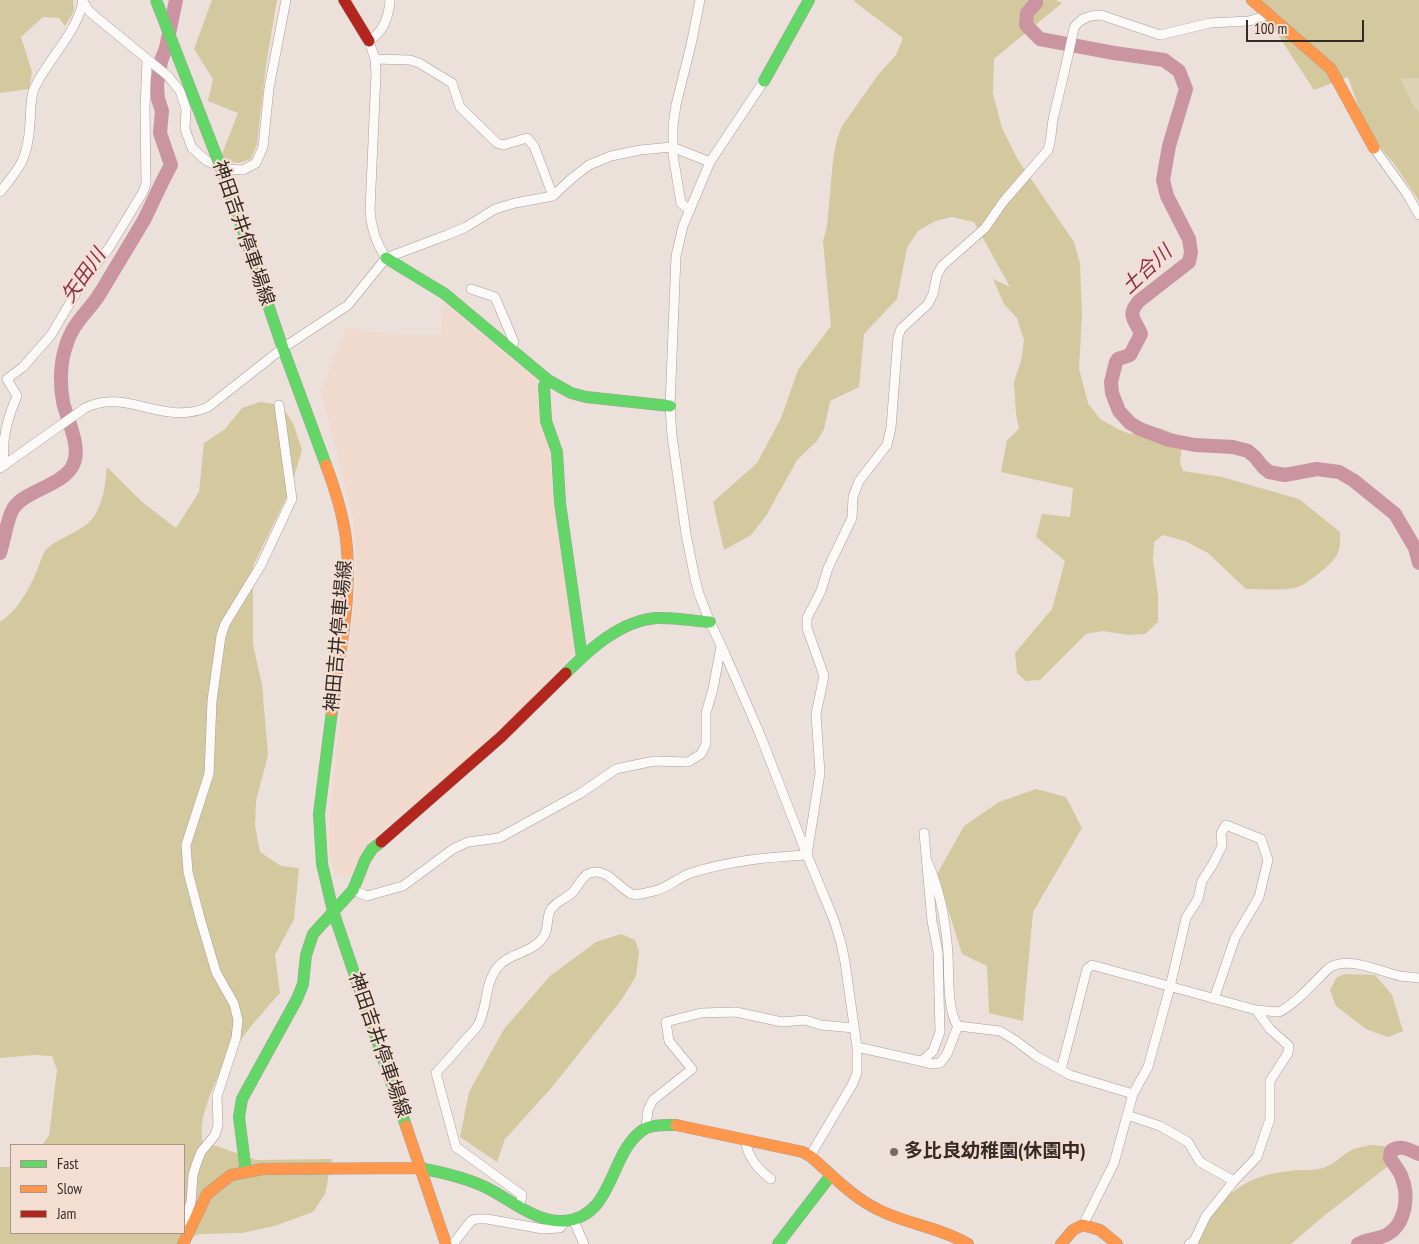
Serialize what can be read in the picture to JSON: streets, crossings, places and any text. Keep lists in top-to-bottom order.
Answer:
{
  "streets": {
    "street": ["神田吉井停車場線"]
  },
  "water": ["土合川", "矢田川"],
  "places": ["多比良幼稚園(休園中)"],
  "legend": ["Fast", "Slow", "Jam"],
  "scale_bar": "100 m"
}
